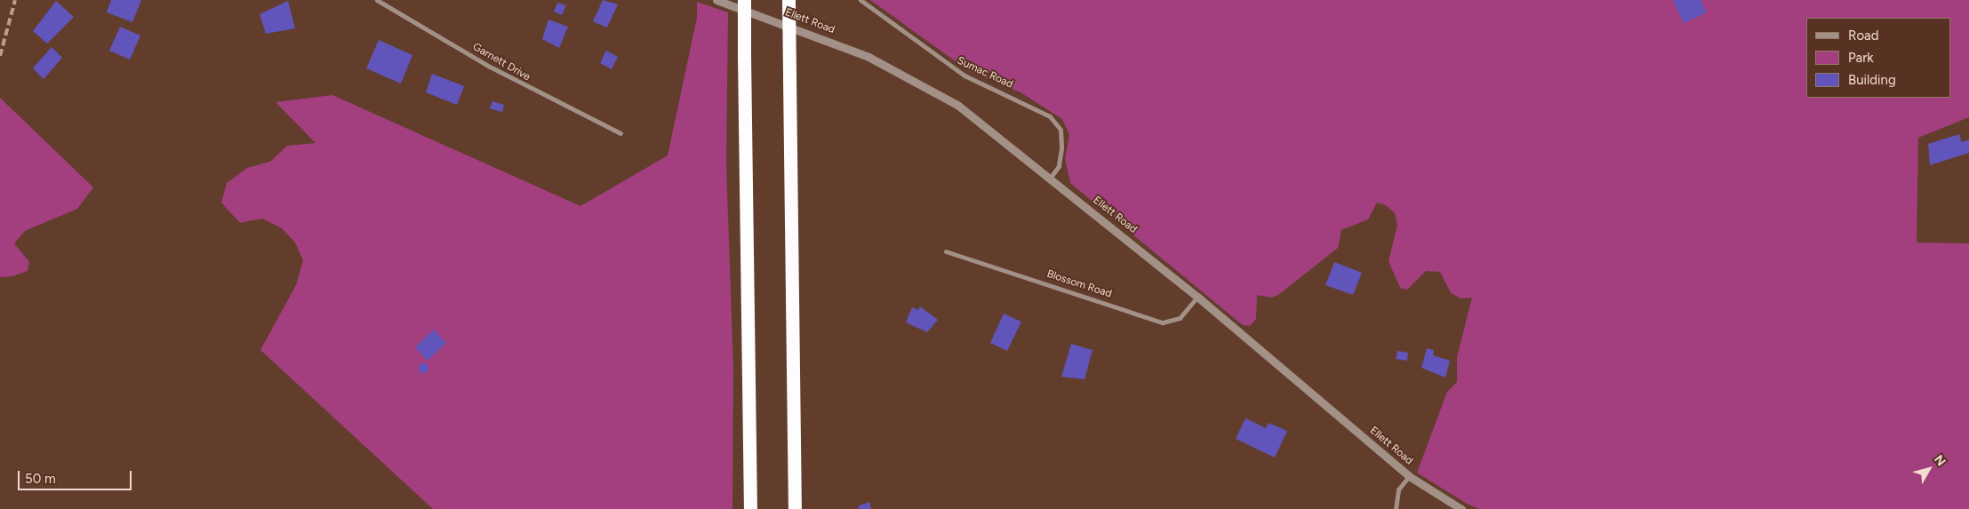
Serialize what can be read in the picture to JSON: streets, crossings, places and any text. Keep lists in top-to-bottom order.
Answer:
{
  "streets": {
    "street": [
      "Ellett Road",
      "Garnett Drive",
      "Sumac Road",
      "Blossom Road"
    ]
  },
  "crossings": [
    ["Ellett Road", "Sumac Road"],
    ["Ellett Road", "Blossom Road"]
  ],
  "legend": ["Road", "Park", "Building"],
  "scale_bar": "50 m",
  "north": "top right"
}
